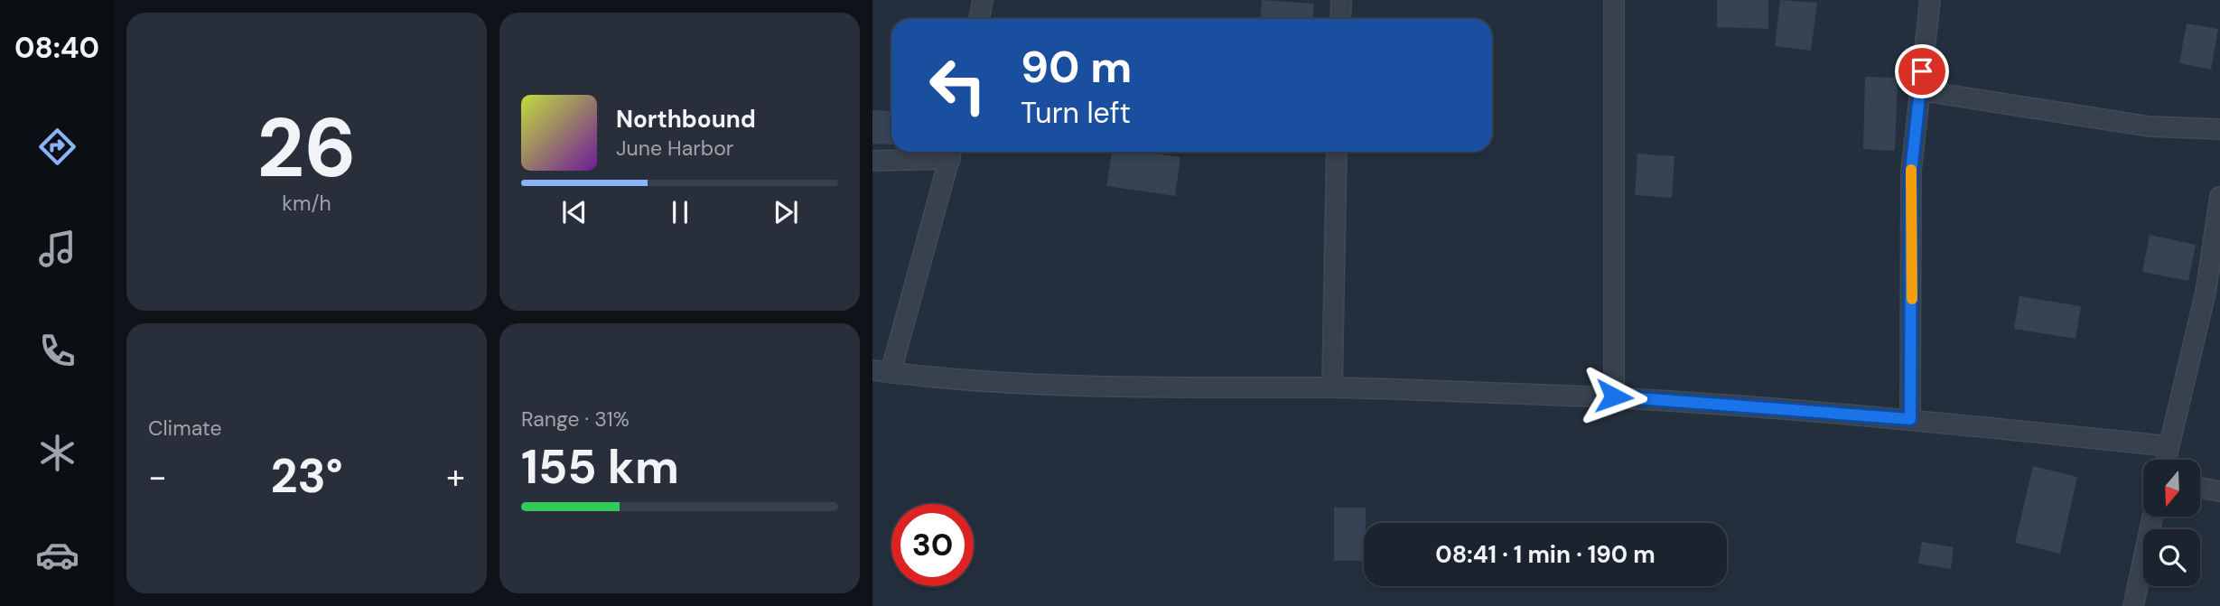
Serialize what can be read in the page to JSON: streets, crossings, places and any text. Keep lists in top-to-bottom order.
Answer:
{
  "north": "bottom",
  "page": {
    "tabs": "08:40",
    "tile": [
      ["26", "km/h"],
      "Climate",
      ["Range · 31%", "155 km"]
    ],
    "turn": ["90 m", "Turn left"],
    "song": ["Northbound", "June Harbor"],
    "heat": ["−", "23°", "+"],
    "limit": "30",
    "trip": "08:41 · 1 min · 190 m"
  }
}
